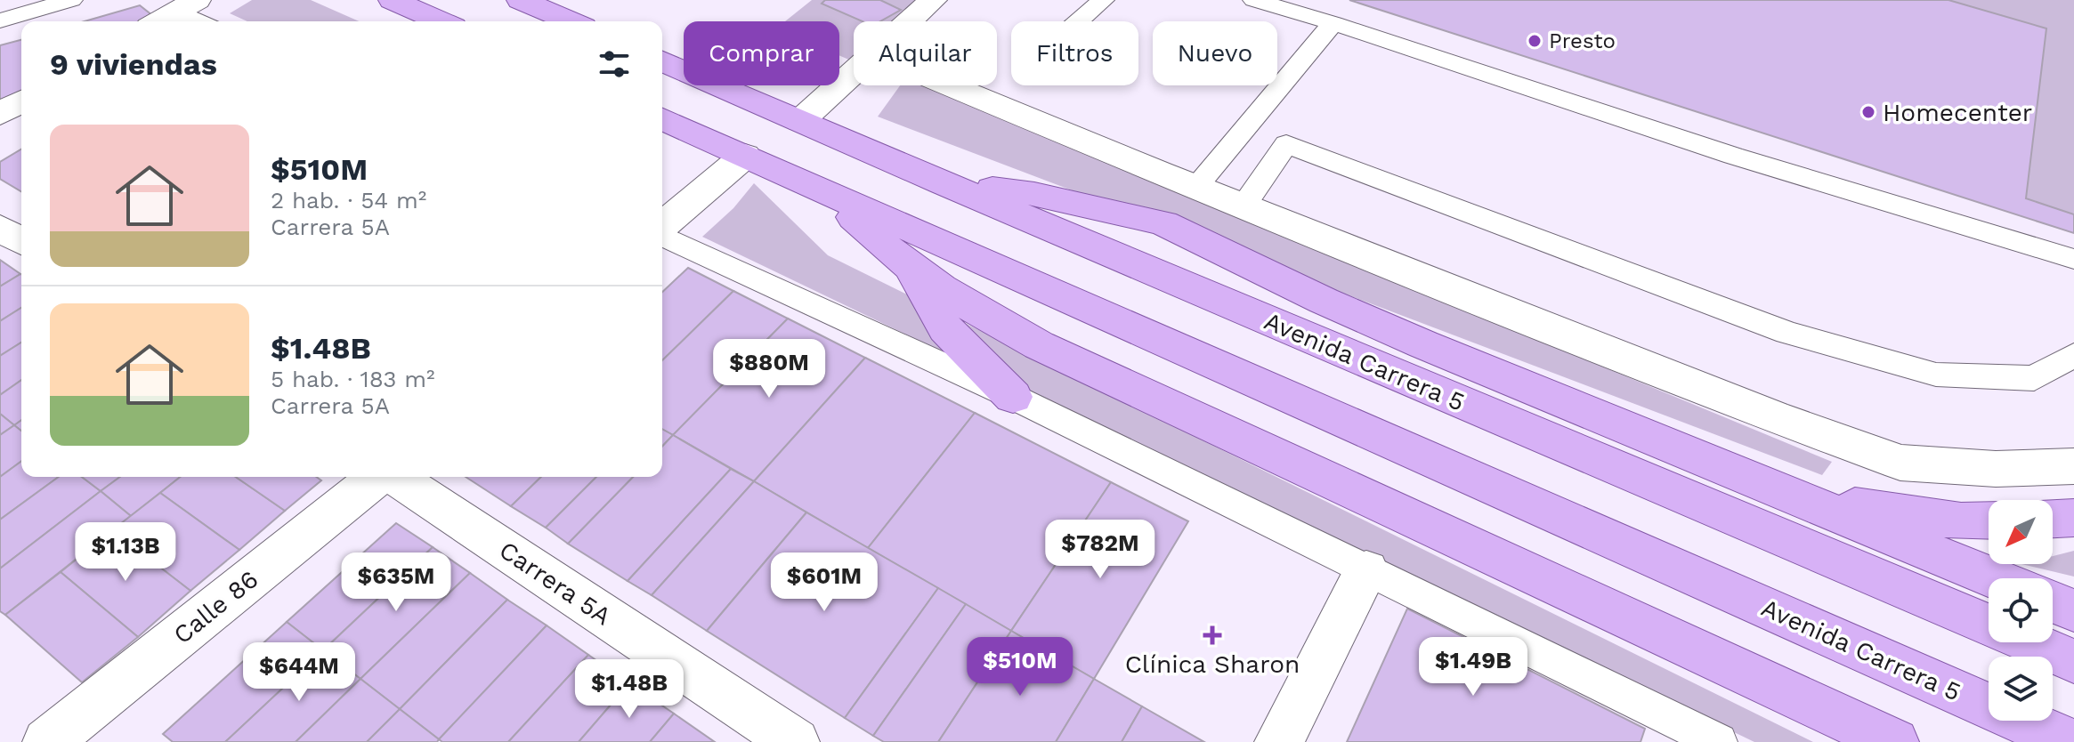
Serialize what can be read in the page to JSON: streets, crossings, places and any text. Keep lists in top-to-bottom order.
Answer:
{
  "streets": {
    "main road": ["Avenida Carrera 5"],
    "street": ["Carrera 5A", "Calle 86"]
  },
  "places": {
    "other": ["Presto", "Homecenter"],
    "health": ["Clínica Sharon"]
  },
  "north": "bottom left",
  "page": {
    "chip": [
      "Comprar",
      "Alquilar",
      "Filtros",
      "Nuevo"
    ],
    "heading": "9 viviendas",
    "list": [
      {
        "name": "$510M",
        "note": "2 hab. · 54 m² · Carrera 5A"
      },
      {
        "name": "$1.48B",
        "note": "5 hab. · 183 m² · Carrera 5A"
      }
    ],
    "price": [
      "$880M",
      "$782M",
      "$1.13B",
      "$635M",
      "$601M",
      "$510M",
      "$1.49B",
      "$644M",
      "$1.48B"
    ]
  }
}
